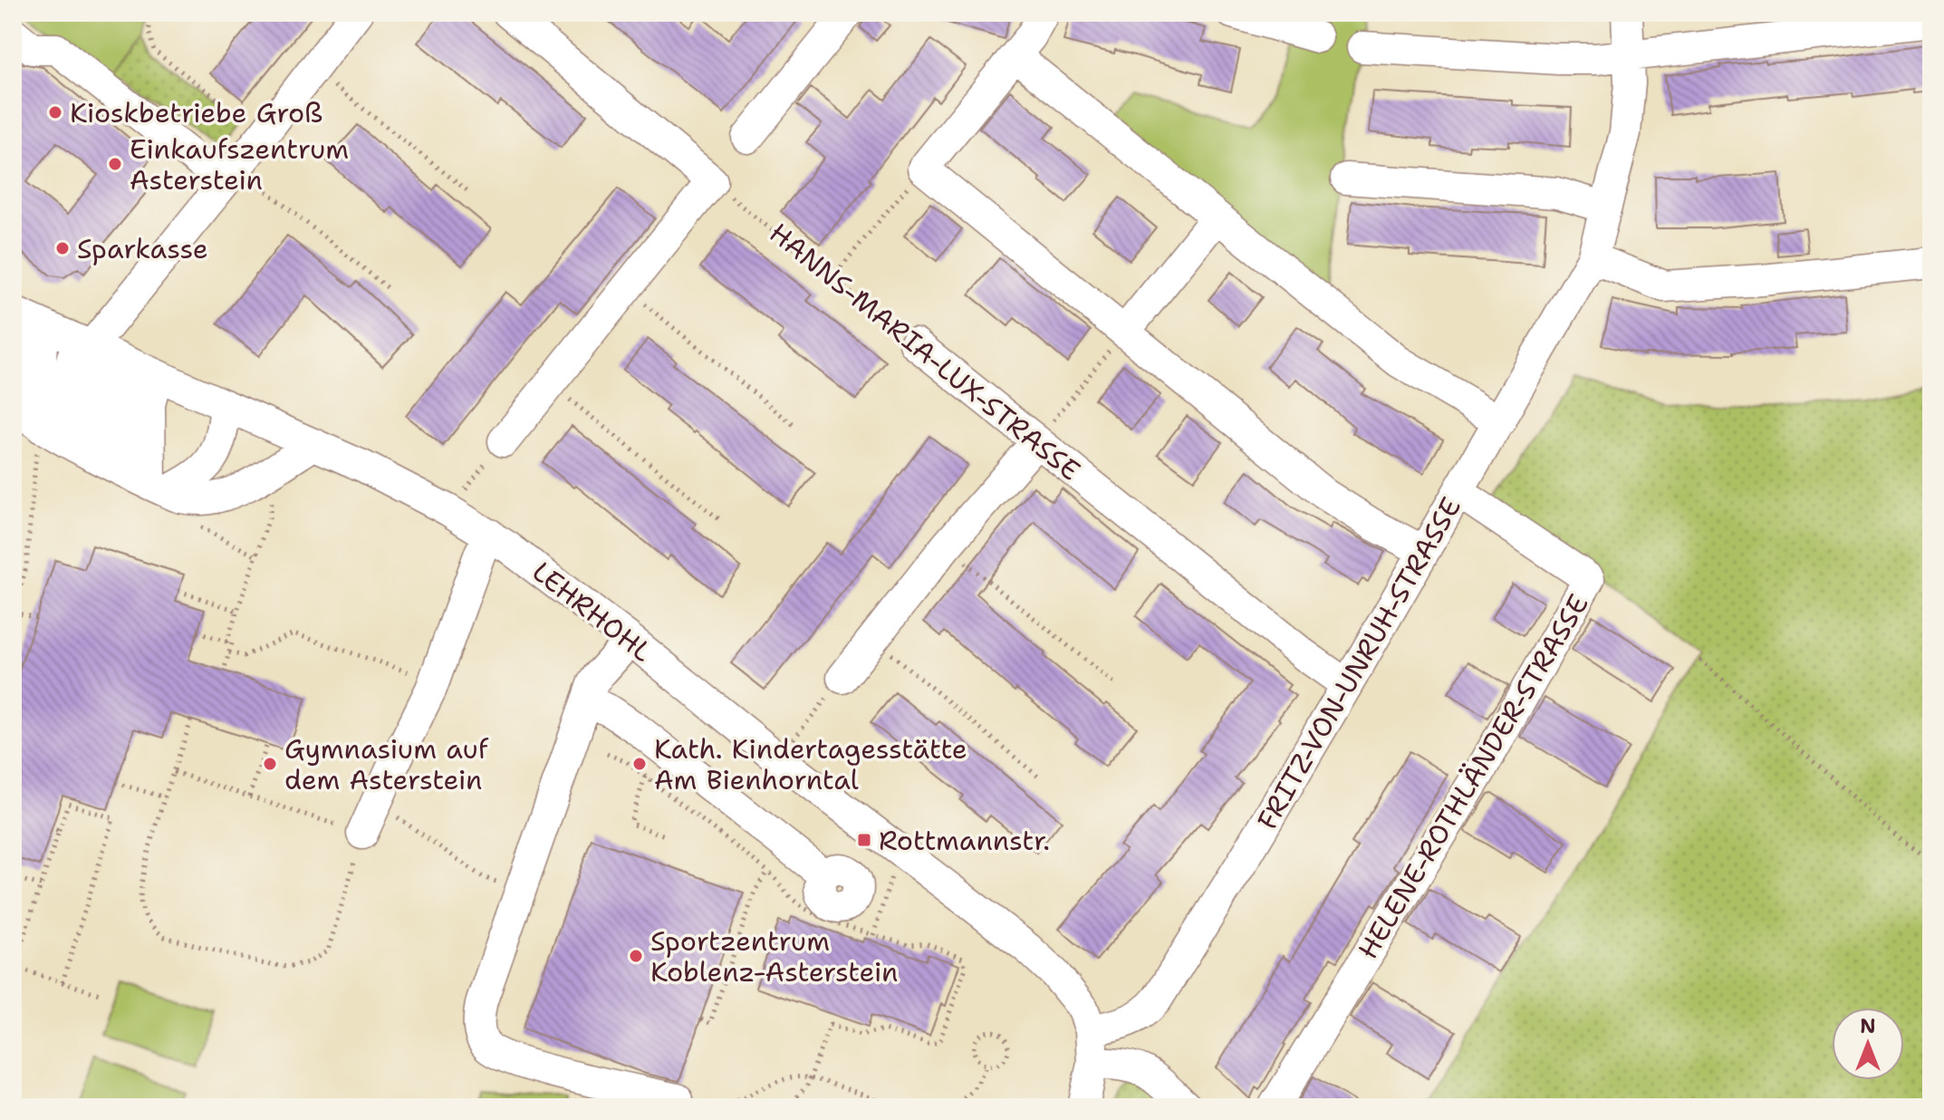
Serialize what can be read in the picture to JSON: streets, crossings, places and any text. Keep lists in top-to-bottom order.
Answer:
{
  "streets": {
    "street": [
      "HANNS-MARIA-LUX-STRASSE",
      "LEHRHOHL",
      "FRITZ-VON-UNRUH-STRASSE",
      "HELENE-ROTHLÄNDER-STRASSE"
    ]
  },
  "crossings": [
    ["HANNS-MARIA-LUX-STRASSE", "FRITZ-VON-UNRUH-STRASSE"],
    ["LEHRHOHL", "FRITZ-VON-UNRUH-STRASSE"],
    ["FRITZ-VON-UNRUH-STRASSE", "HELENE-ROTHLÄNDER-STRASSE"]
  ],
  "places": {
    "other": [
      "Kioskbetriebe Groß",
      "Einkaufszentrum Asterstein",
      "Sparkasse",
      "Gymnasium auf dem Asterstein",
      "Kath. Kindertagesstätte Am Bienhorntal",
      "Sportzentrum Koblenz-Asterstein"
    ],
    "transit": ["Rottmannstr."]
  },
  "north": "top"
}
